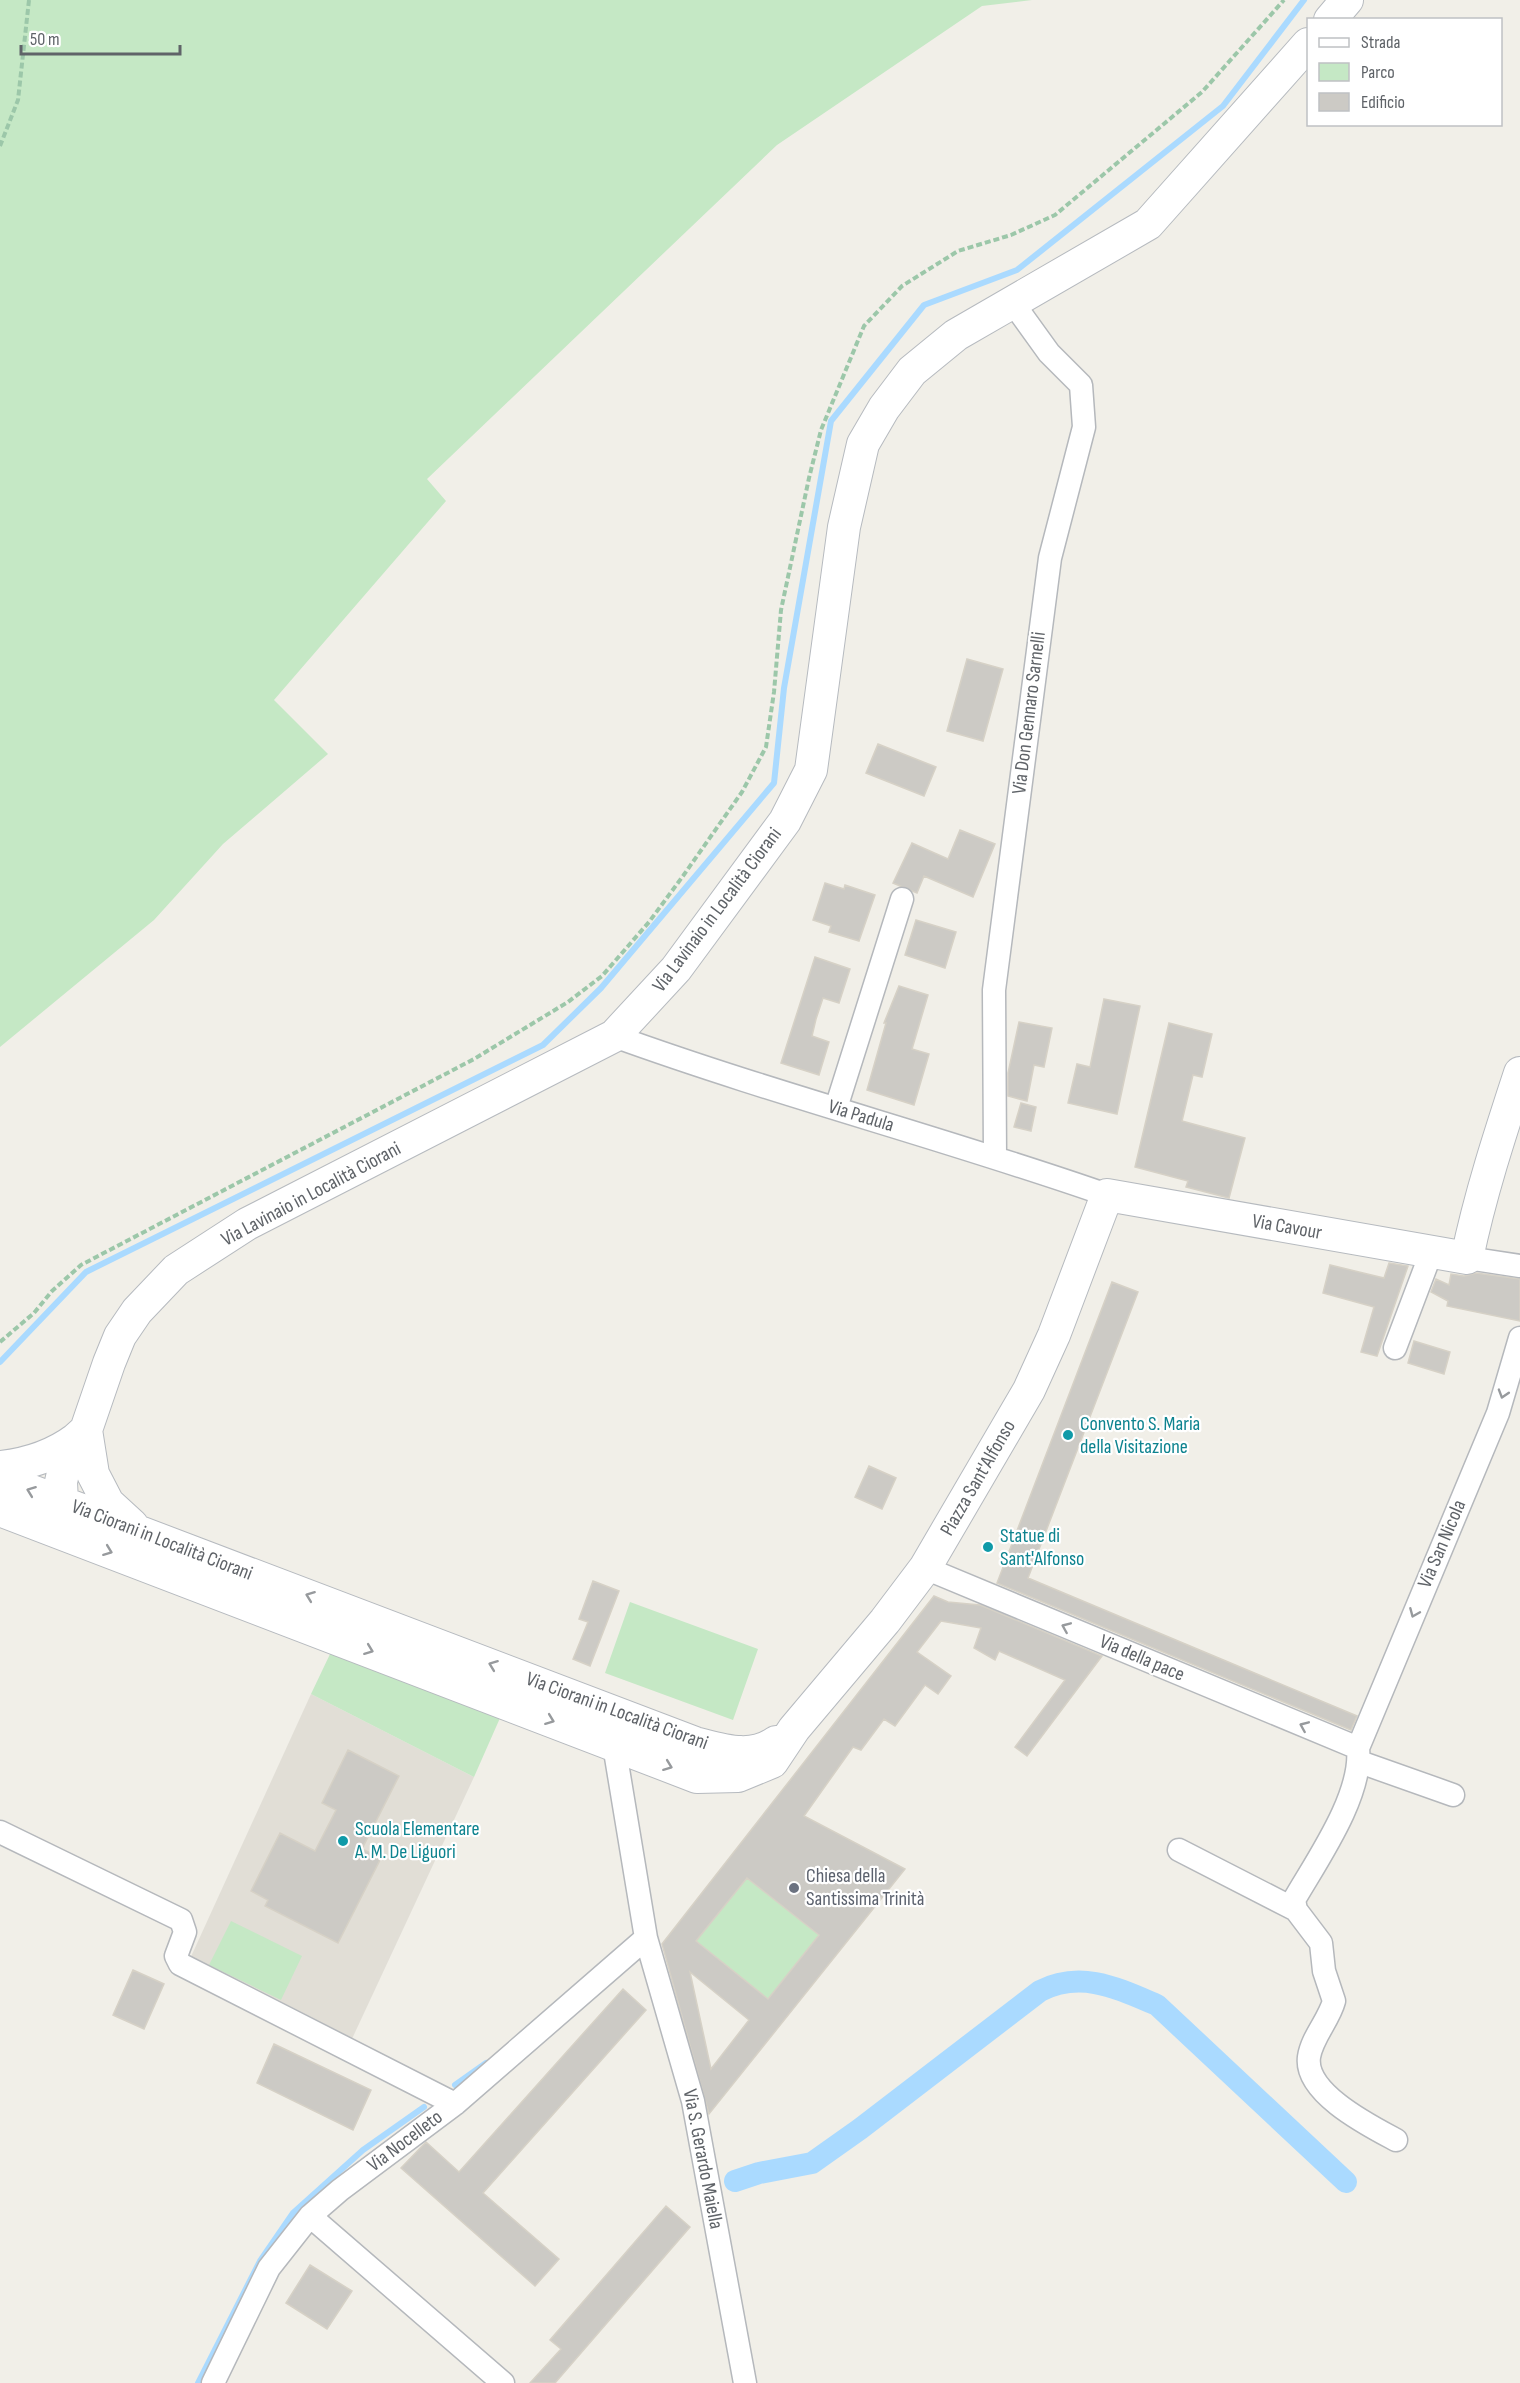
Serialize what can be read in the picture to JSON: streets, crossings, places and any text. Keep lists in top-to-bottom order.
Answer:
{
  "streets": {
    "street": [
      "Via Don Gennaro Sarnelli",
      "Via Lavinaio in Località Ciorani",
      "Via Padula",
      "Via Cavour",
      "Piazza Sant'Alfonso",
      "Via Ciorani in Località Ciorani",
      "Via San Nicola",
      "Via della pace",
      "Via Nocelleto",
      "Via S. Gerardo Maiella"
    ]
  },
  "crossings": [
    ["Via Don Gennaro Sarnelli", "Via Lavinaio in Località Ciorani"],
    ["Via Don Gennaro Sarnelli", "Via Padula"],
    ["Via Lavinaio in Località Ciorani", "Via Padula"],
    ["Via Lavinaio in Località Ciorani", "Via Ciorani in Località Ciorani"],
    ["Via Padula", "Via Cavour"],
    ["Via Padula", "Piazza Sant'Alfonso"],
    ["Via Cavour", "Piazza Sant'Alfonso"],
    ["Piazza Sant'Alfonso", "Via Ciorani in Località Ciorani"],
    ["Piazza Sant'Alfonso", "Via della pace"],
    ["Via Ciorani in Località Ciorani", "Via S. Gerardo Maiella"],
    ["Via San Nicola", "Via della pace"],
    ["Via Nocelleto", "Via S. Gerardo Maiella"]
  ],
  "one_way": ["Via San Nicola", "Via della pace"],
  "places": [
    "Convento S. Maria della Visitazione",
    "Statue di Sant'Alfonso",
    "Scuola Elementare A. M. De Liguori",
    "Chiesa della Santissima Trinità"
  ],
  "legend": ["Strada", "Parco", "Edificio"],
  "scale_bar": "50 m"
}
